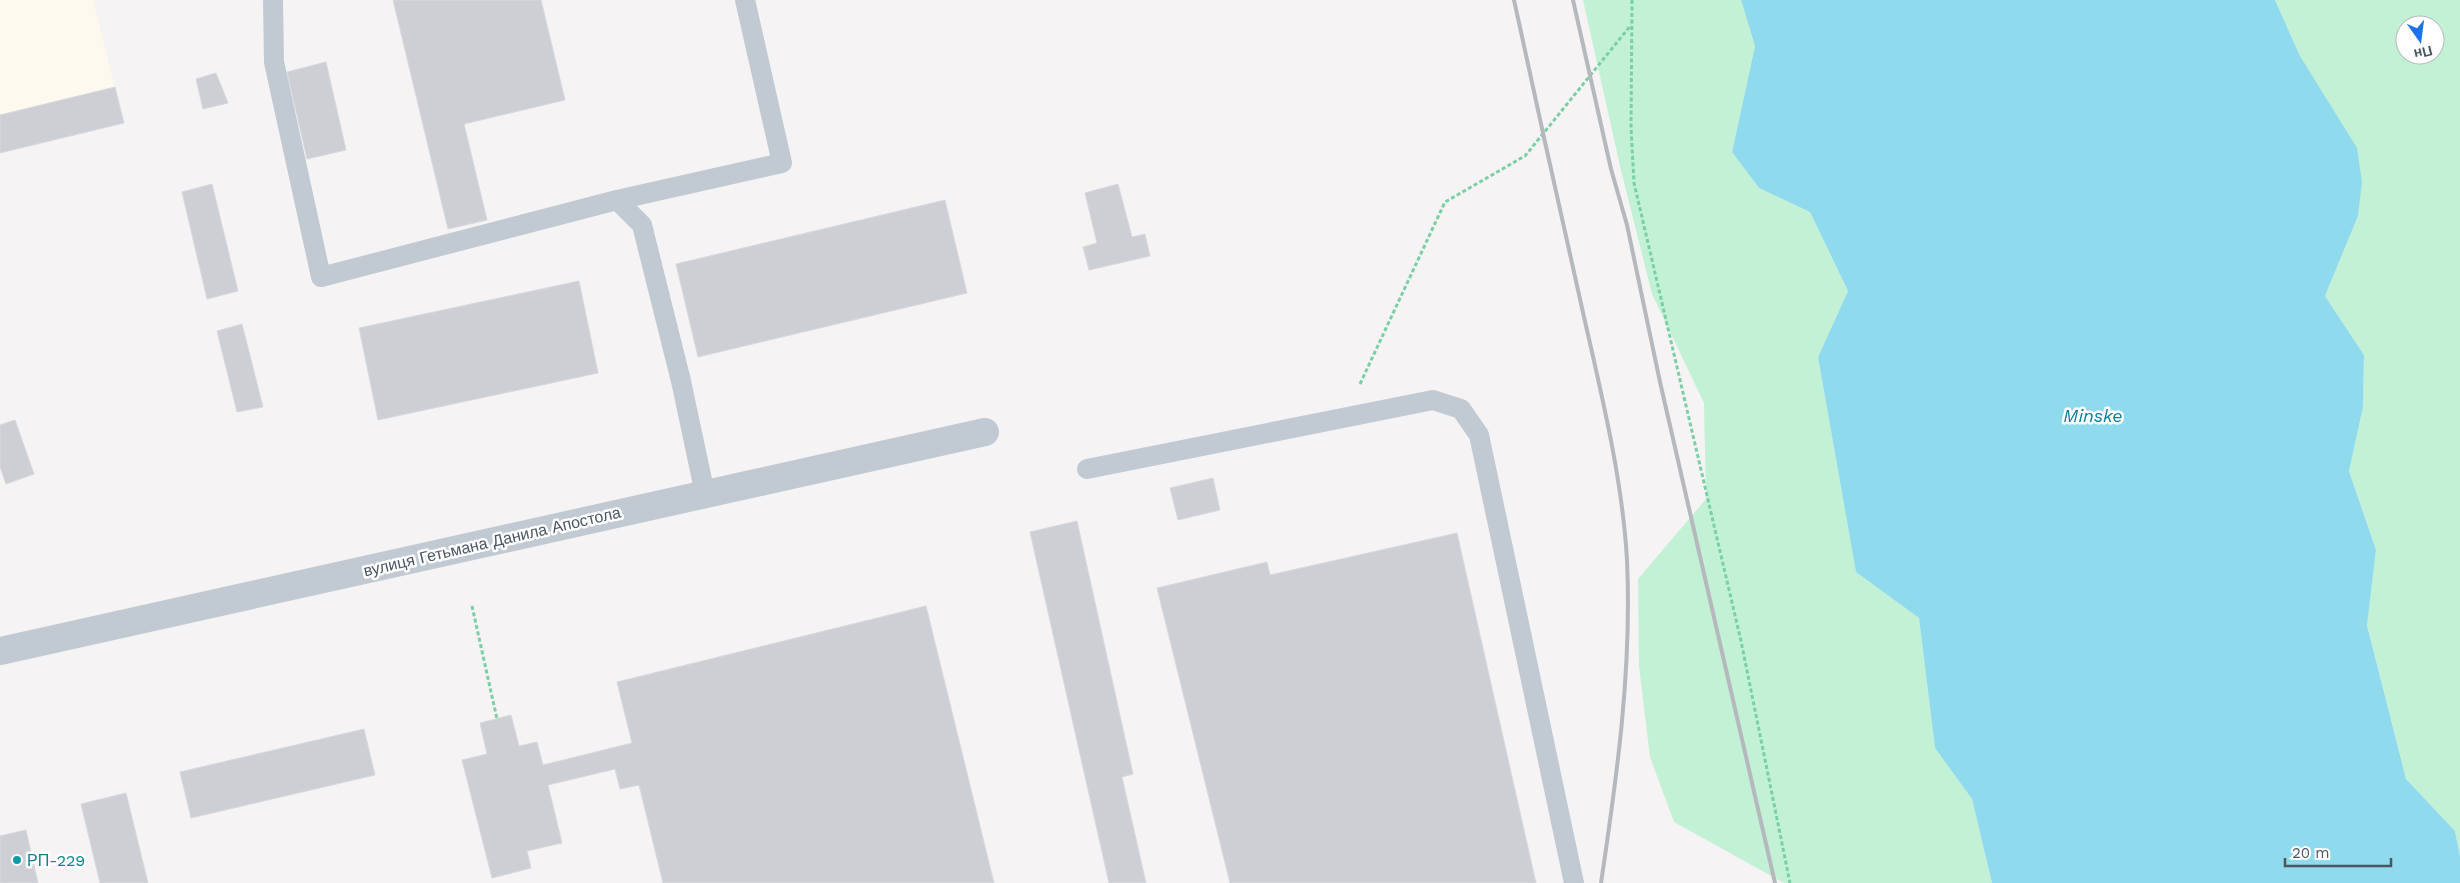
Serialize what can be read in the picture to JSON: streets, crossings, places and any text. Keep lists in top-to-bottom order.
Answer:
{
  "streets": {
    "street": ["вулиця Гетьмана Данила Апостола"]
  },
  "water": ["Minske"],
  "places": ["РП-229"],
  "scale_bar": "20 m",
  "north": "bottom"
}
